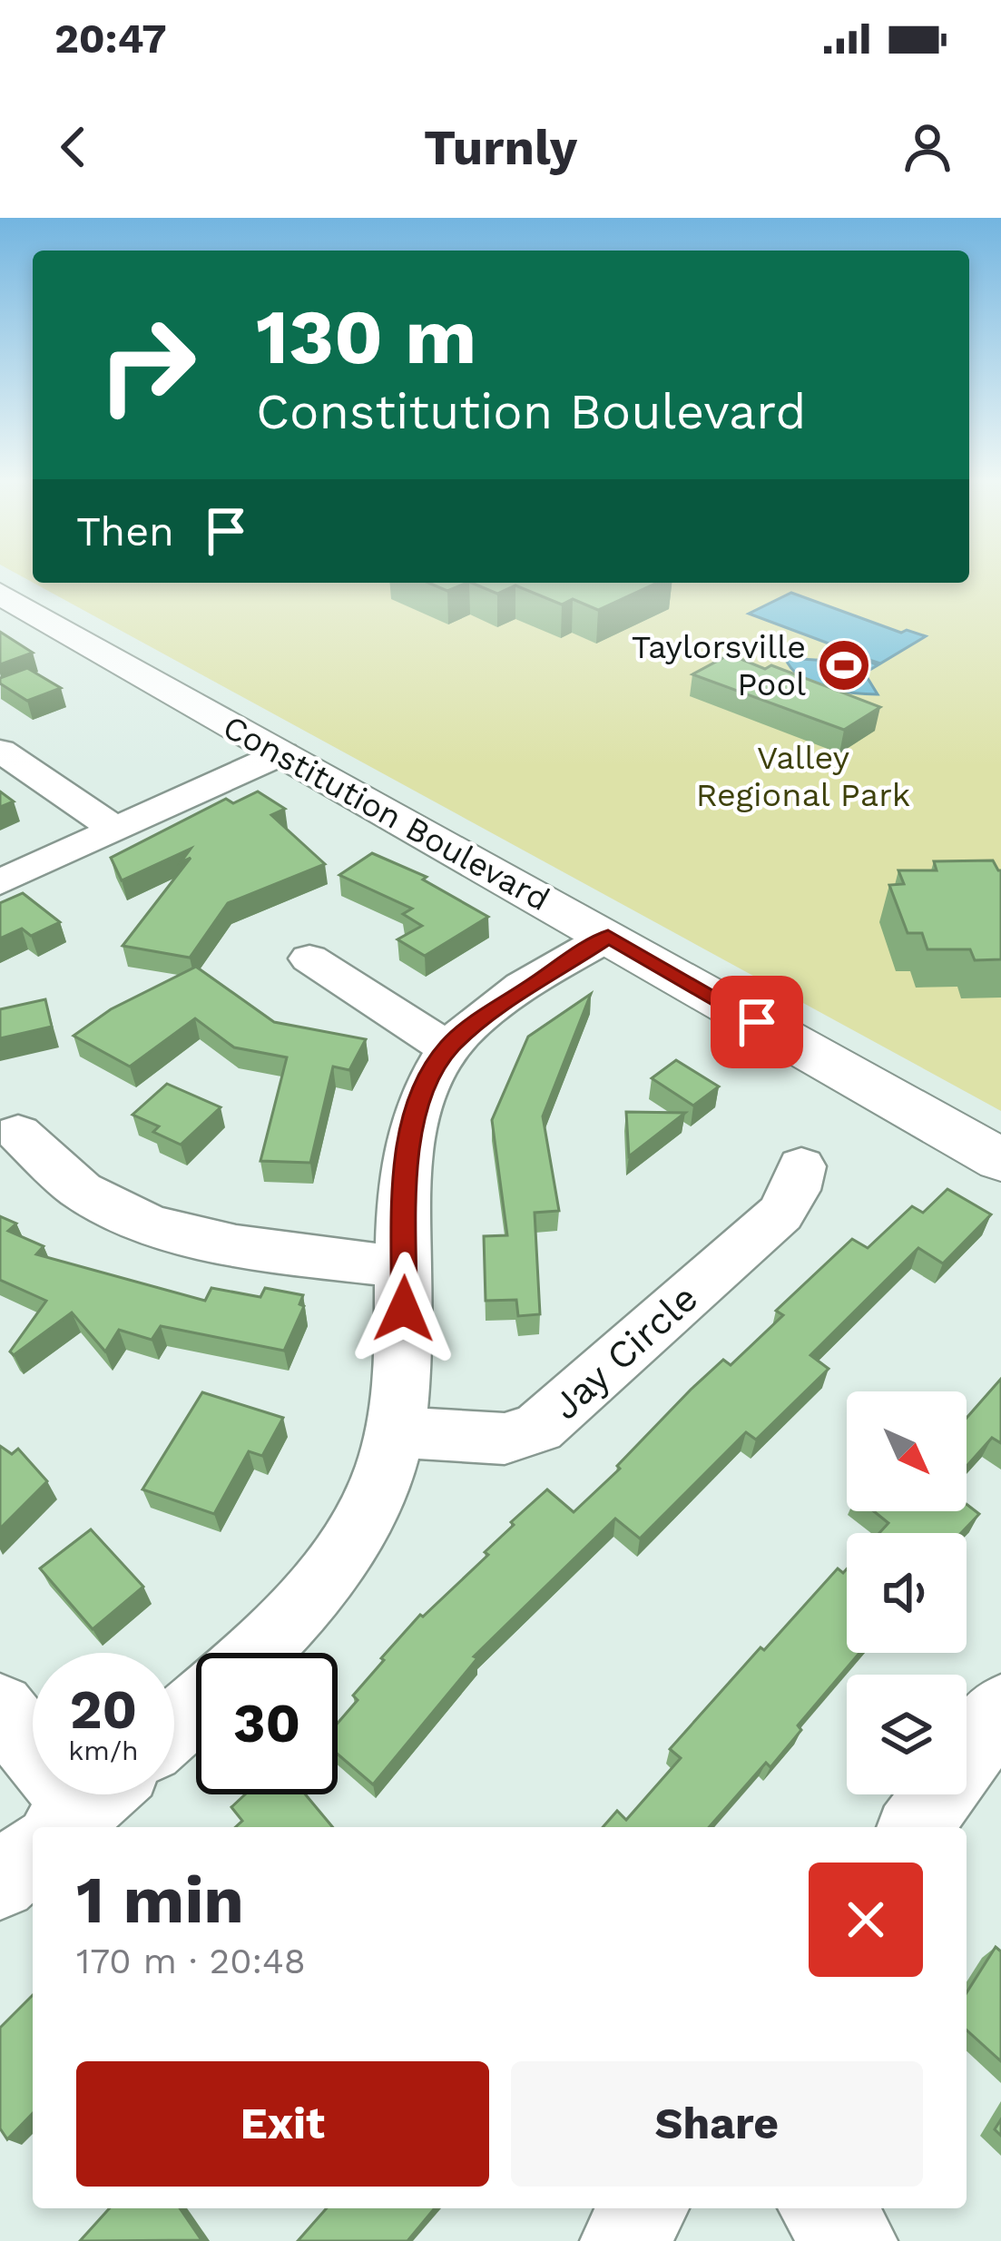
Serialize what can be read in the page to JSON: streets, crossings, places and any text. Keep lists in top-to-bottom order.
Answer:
{
  "streets": {
    "main road": ["Constitution Boulevard"],
    "street": ["Jay Circle"]
  },
  "parks": ["Valley Regional Park"],
  "places": {
    "sports": ["Taylorsville Pool"]
  },
  "north": "bottom right",
  "page": {
    "status": "20:47",
    "header": "Turnly",
    "turn": ["130 m", "Constitution Boulevard"],
    "then": "Then",
    "speed": "20 km/h",
    "limit": "30",
    "heading": ["1 min", "170 m · 20:48"],
    "buttons": ["Exit", "Share"]
  }
}
